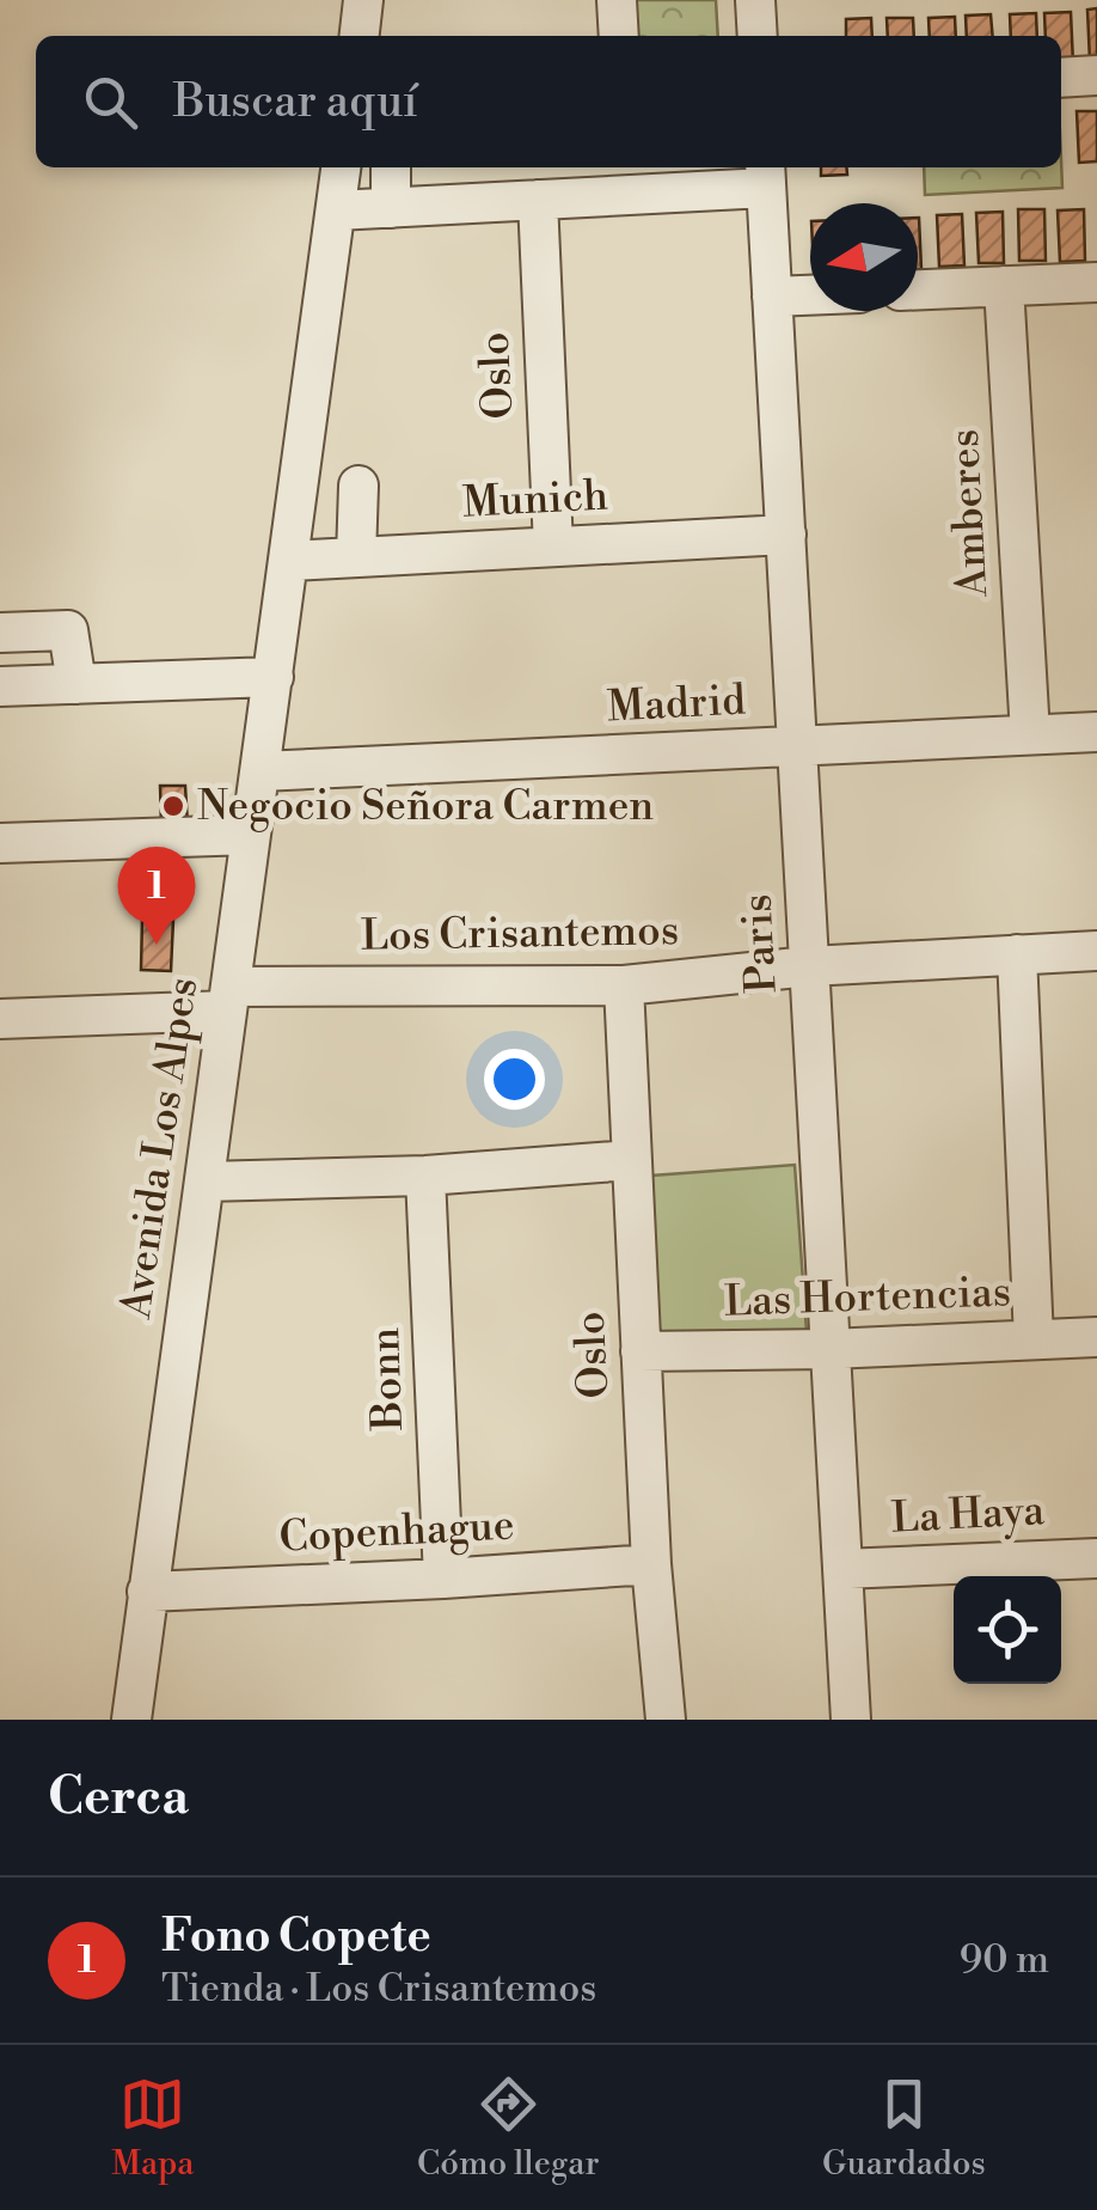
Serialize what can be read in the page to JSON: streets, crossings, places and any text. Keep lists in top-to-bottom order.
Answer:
{
  "streets": {
    "street": [
      "Oslo",
      "Munich",
      "Amberes",
      "Madrid",
      "Los Crisantemos",
      "Paris",
      "Avenida Los Alpes",
      "Las Hortencias",
      "Bonn",
      "La Haya",
      "Copenhague"
    ]
  },
  "crossings": [
    ["Oslo", "Munich"],
    ["Oslo", "Los Crisantemos"],
    ["Oslo", "Las Hortencias"],
    ["Oslo", "Copenhague"],
    ["Munich", "Paris"],
    ["Munich", "Avenida Los Alpes"],
    ["Amberes", "Madrid"],
    ["Madrid", "Paris"],
    ["Madrid", "Avenida Los Alpes"],
    ["Los Crisantemos", "Paris"],
    ["Los Crisantemos", "Avenida Los Alpes"],
    ["Paris", "Las Hortencias"],
    ["Paris", "La Haya"],
    ["Avenida Los Alpes", "Copenhague"],
    ["Bonn", "Copenhague"]
  ],
  "places": ["Negocio Señora Carmen"],
  "north": "left",
  "page": {
    "search": "Buscar aquí",
    "pins": "1",
    "heading": "Cerca",
    "list": [
      {
        "mark": "1",
        "name": "Fono Copete",
        "note": "Tienda · Los Crisantemos",
        "value": "90 m"
      }
    ],
    "nav": ["Mapa", "Cómo llegar", "Guardados"]
  }
}
